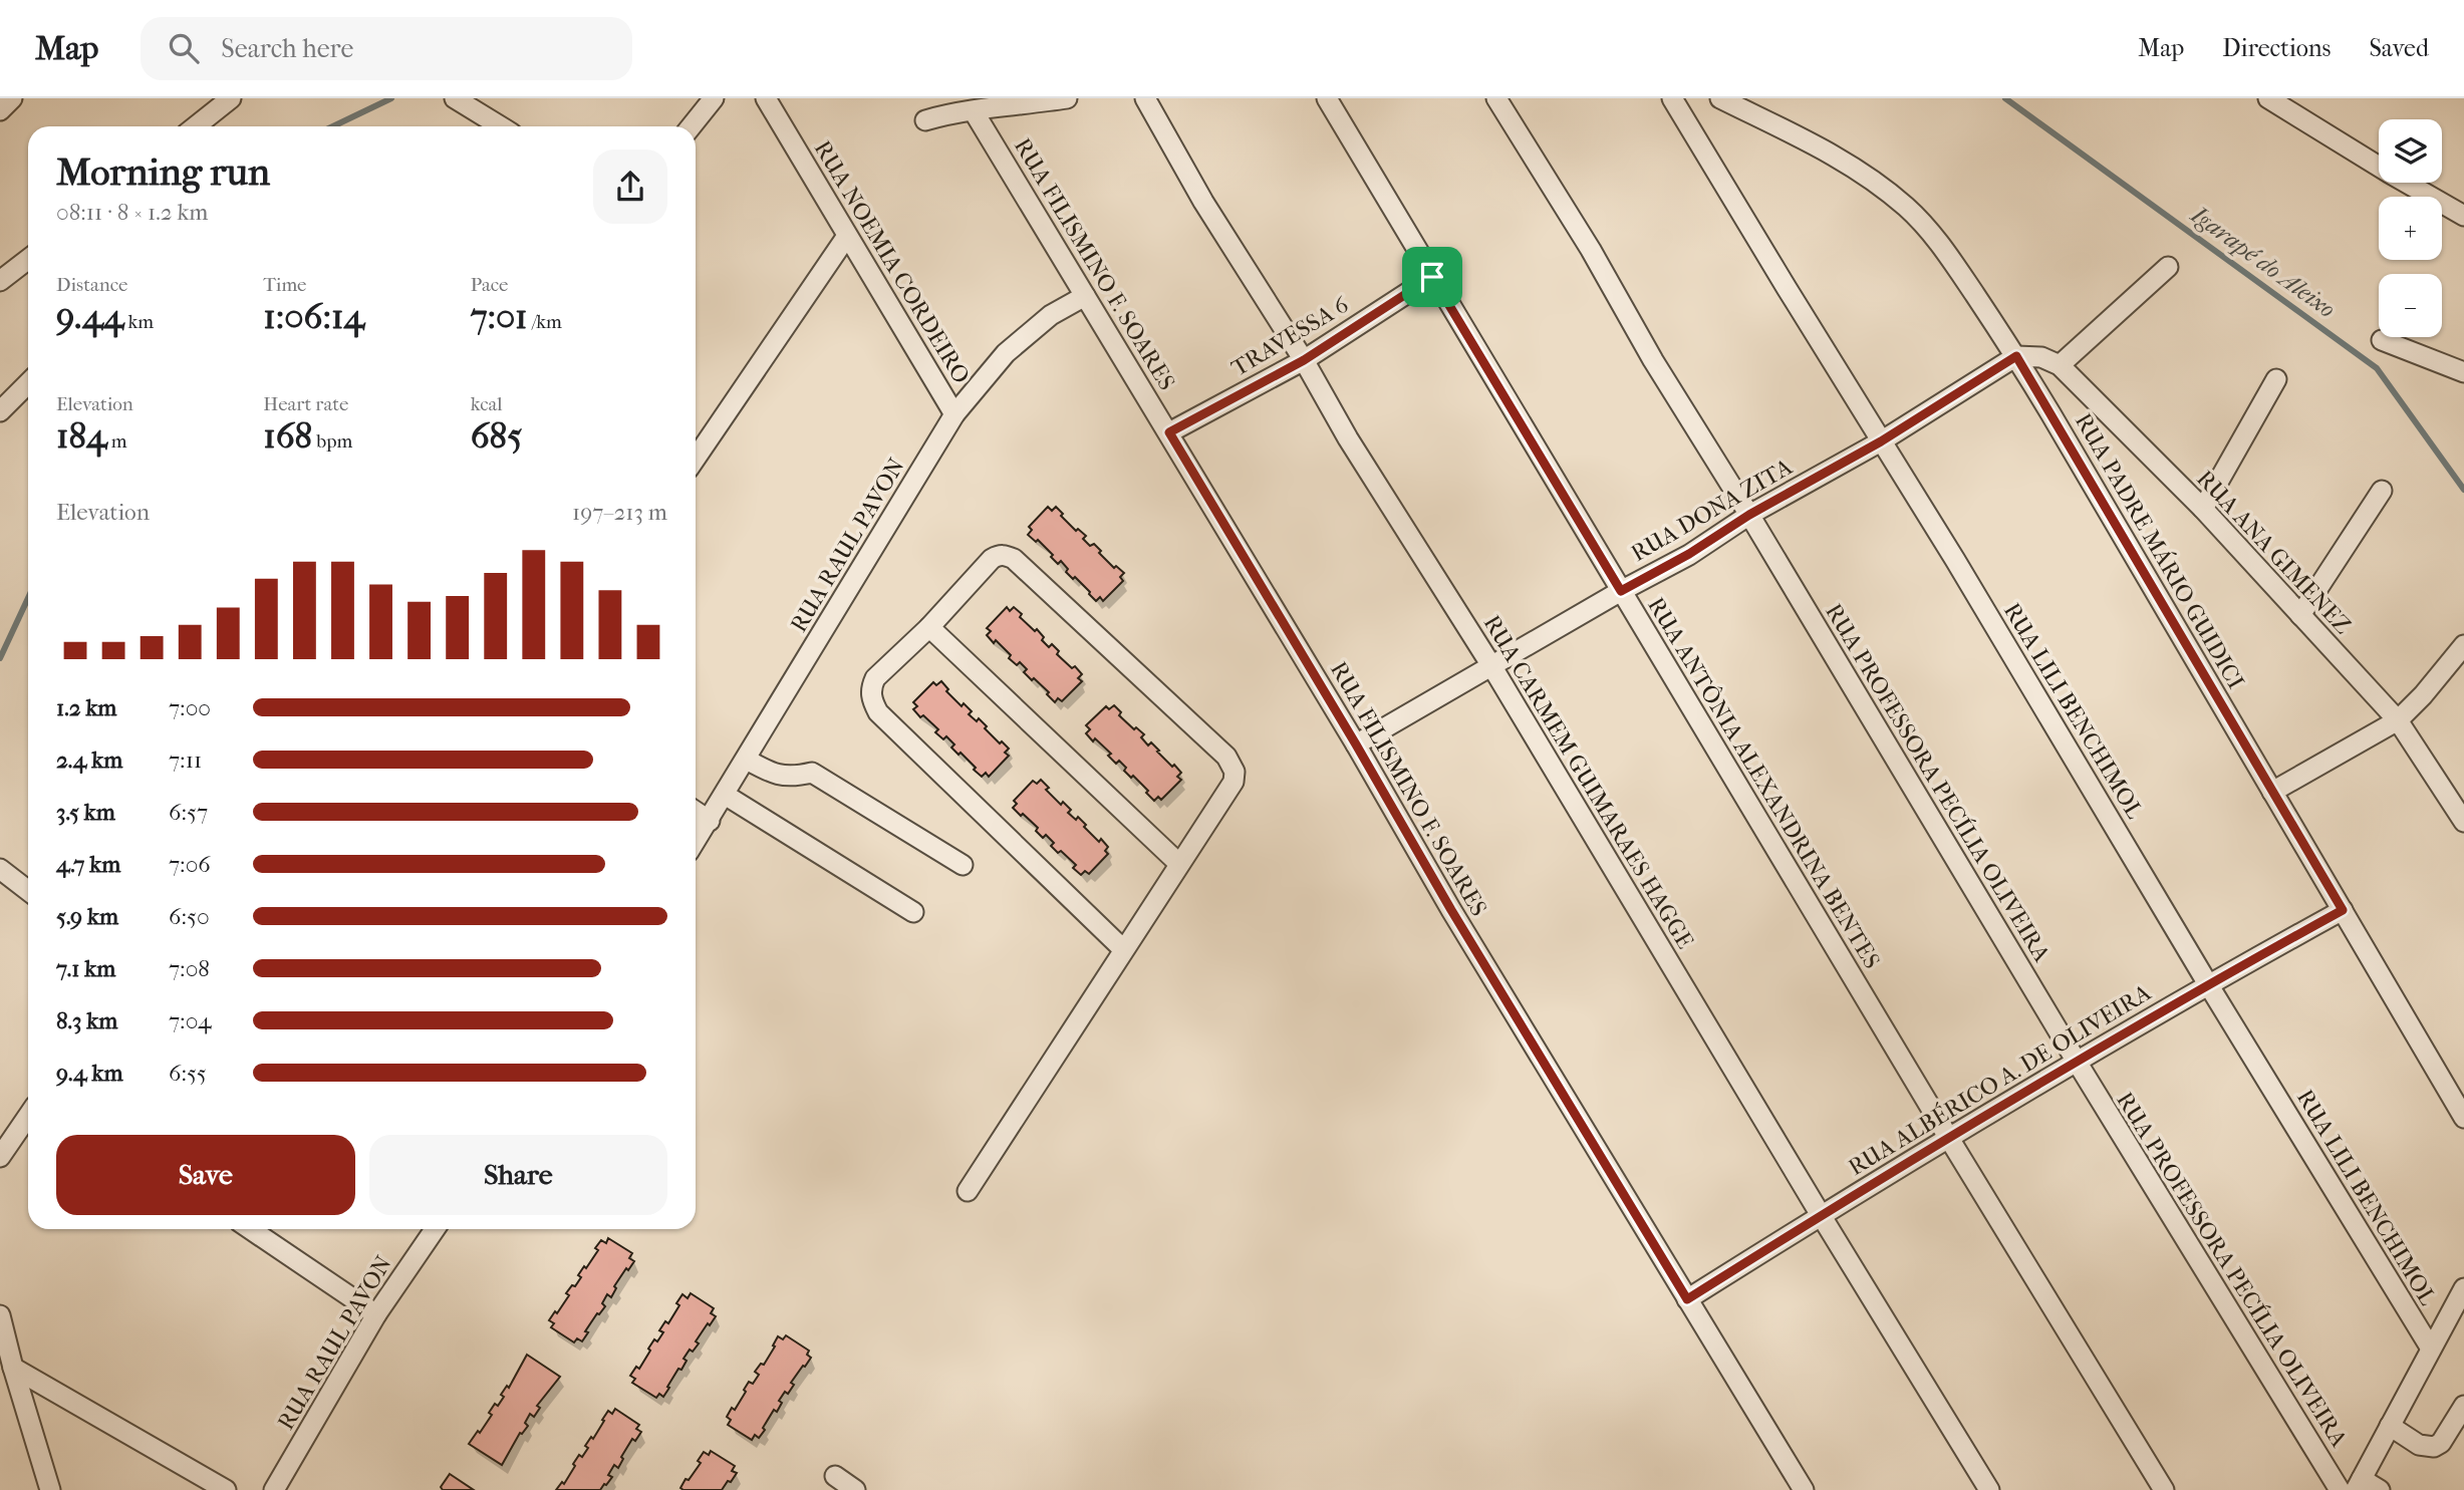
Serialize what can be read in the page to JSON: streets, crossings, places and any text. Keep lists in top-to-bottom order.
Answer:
{
  "streets": {
    "street": [
      "RUA NOEMIA CORDEIRO",
      "RUA FILISMINO F. SOARES",
      "TRAVESSA 6",
      "RUA DONA ZITA",
      "RUA RAUL PAVON",
      "RUA PADRE MÁRIO GUIDICI",
      "RUA ANA GIMENEZ",
      "RUA LILI BENCHIMOL",
      "RUA CARMEM GUIMARAES HAGGE",
      "RUA ANTÔNIA ALEXANDRINA BENTES",
      "RUA PROFESSORA PECÍLIA OLIVEIRA",
      "RUA ALBÉRICO A. DE OLIVEIRA"
    ]
  },
  "crossings": [
    ["RUA NOEMIA CORDEIRO", "RUA RAUL PAVON"],
    ["RUA FILISMINO F. SOARES", "TRAVESSA 6"],
    ["RUA FILISMINO F. SOARES", "RUA DONA ZITA"],
    ["RUA FILISMINO F. SOARES", "RUA RAUL PAVON"],
    ["RUA FILISMINO F. SOARES", "RUA ALBÉRICO A. DE OLIVEIRA"],
    ["TRAVESSA 6", "RUA CARMEM GUIMARAES HAGGE"],
    ["TRAVESSA 6", "RUA ANTÔNIA ALEXANDRINA BENTES"],
    ["RUA DONA ZITA", "RUA PADRE MÁRIO GUIDICI"],
    ["RUA DONA ZITA", "RUA LILI BENCHIMOL"],
    ["RUA DONA ZITA", "RUA CARMEM GUIMARAES HAGGE"],
    ["RUA DONA ZITA", "RUA ANTÔNIA ALEXANDRINA BENTES"],
    ["RUA DONA ZITA", "RUA PROFESSORA PECÍLIA OLIVEIRA"],
    ["RUA PADRE MÁRIO GUIDICI", "RUA ALBÉRICO A. DE OLIVEIRA"],
    ["RUA LILI BENCHIMOL", "RUA ALBÉRICO A. DE OLIVEIRA"],
    ["RUA CARMEM GUIMARAES HAGGE", "RUA ALBÉRICO A. DE OLIVEIRA"],
    ["RUA ANTÔNIA ALEXANDRINA BENTES", "RUA ALBÉRICO A. DE OLIVEIRA"],
    ["RUA PROFESSORA PECÍLIA OLIVEIRA", "RUA ALBÉRICO A. DE OLIVEIRA"]
  ],
  "water": ["Igarapé do Aleixo"],
  "page": {
    "header": "Map",
    "search": "Search here",
    "nav": ["Map", "Directions", "Saved"],
    "map_buttons": ["+", "−"],
    "heading": ["Morning run", "08:11 · 8 × 1.2 km"],
    "stats": [
      ["Distance", "9.44 km"],
      ["Time", "1:06:14"],
      ["Pace", "7:01 /km"],
      ["Elevation", "184 m"],
      ["Heart rate", "168 bpm"],
      ["kcal", "685"]
    ],
    "chart": ["Elevation", "197–213 m"],
    "list": [
      {
        "name": "1.2 km",
        "note": "7:00"
      },
      {
        "name": "2.4 km",
        "note": "7:11"
      },
      {
        "name": "3.5 km",
        "note": "6:57"
      },
      {
        "name": "4.7 km",
        "note": "7:06"
      },
      {
        "name": "5.9 km",
        "note": "6:50"
      },
      {
        "name": "7.1 km",
        "note": "7:08"
      },
      {
        "name": "8.3 km",
        "note": "7:04"
      },
      {
        "name": "9.4 km",
        "note": "6:55"
      }
    ],
    "buttons": ["Save", "Share"]
  }
}
